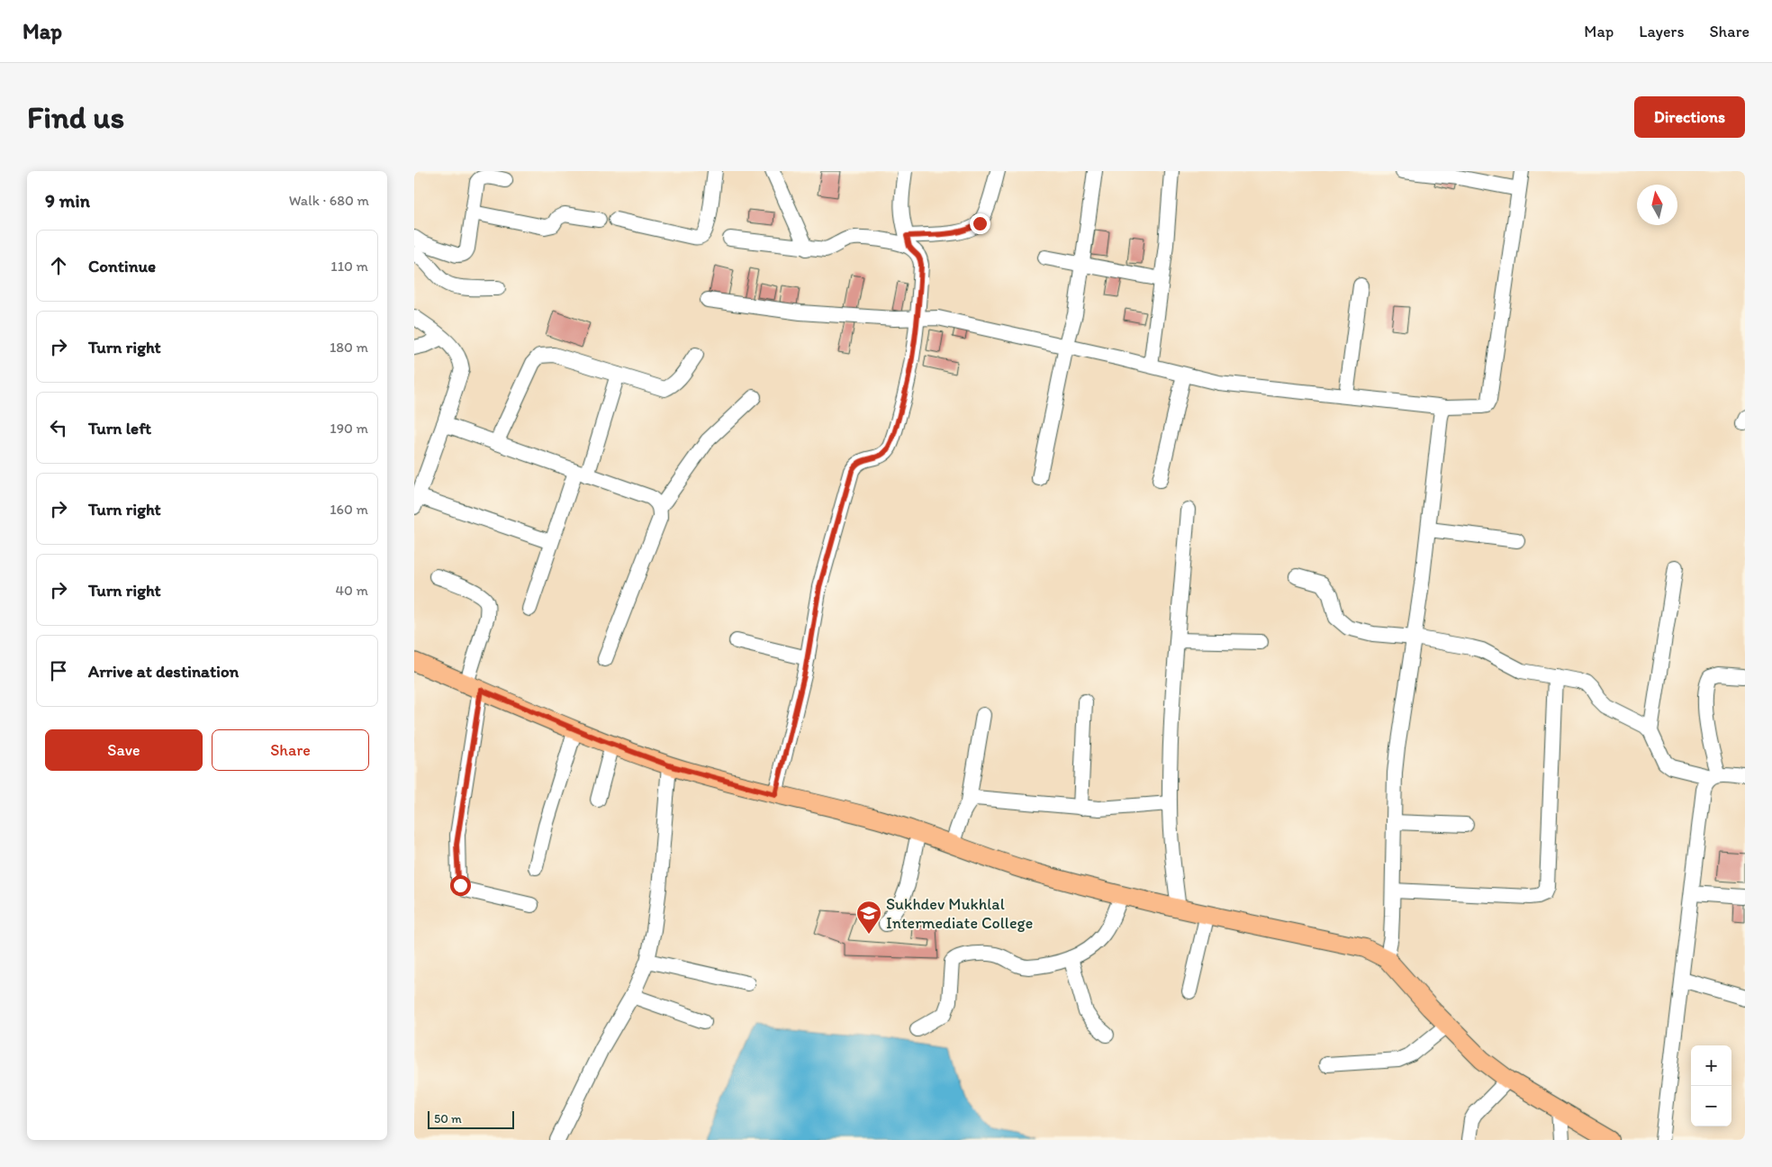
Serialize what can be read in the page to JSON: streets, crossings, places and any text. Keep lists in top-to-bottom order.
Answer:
{
  "places": {
    "school or university": ["Sukhdev Mukhlal Intermediate College"]
  },
  "scale_bar": "50 m",
  "north": "top",
  "page": {
    "header": "Map",
    "nav": ["Map", "Layers", "Share"],
    "buttons": [
      "Directions",
      ["Save", "Share"]
    ],
    "title": "Find us",
    "heading": ["9 min", "Walk · 680 m"],
    "list": [
      ["Continue", "110 m"],
      ["Turn right", "180 m"],
      ["Turn left", "190 m"],
      ["Turn right", "160 m"],
      ["Turn right", "40 m"],
      "Arrive at destination"
    ],
    "map_buttons": ["+", "−"],
    "scale": "50 m"
  }
}
